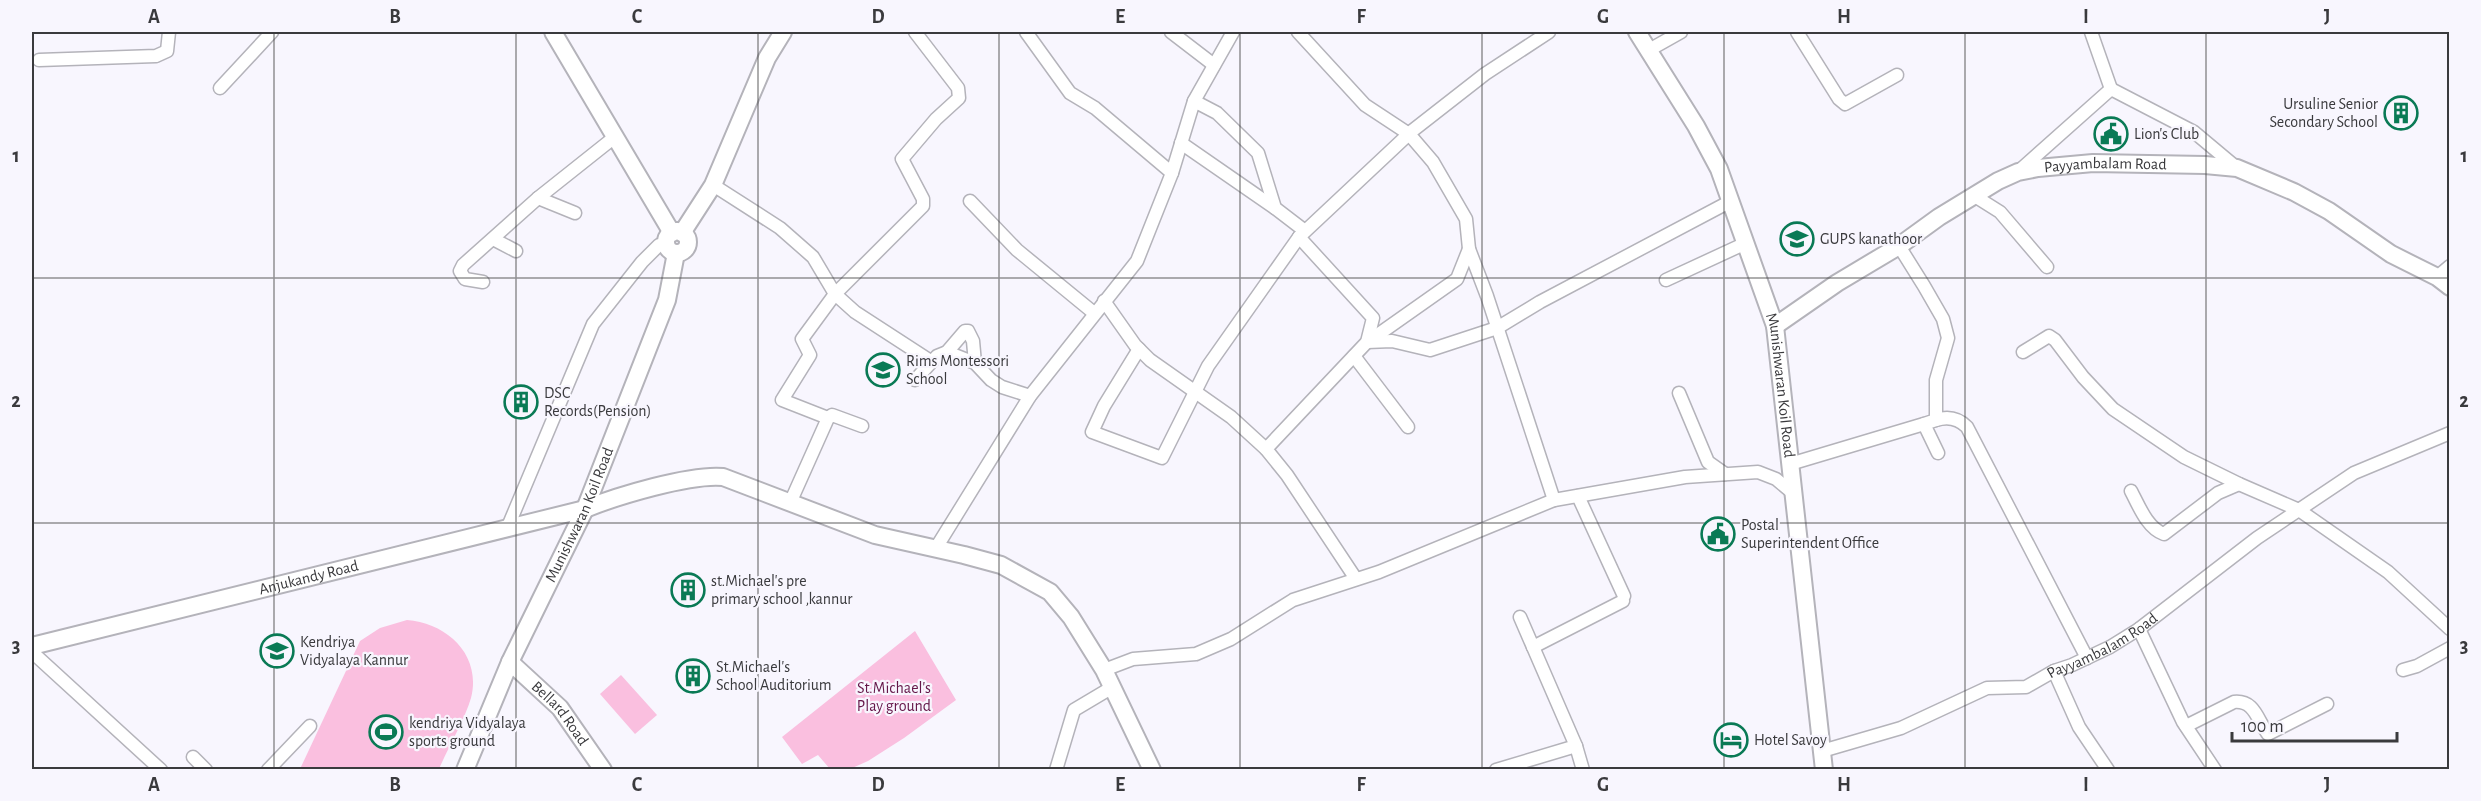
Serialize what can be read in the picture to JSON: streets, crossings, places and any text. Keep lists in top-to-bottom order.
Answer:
{
  "streets": {
    "main road": [
      "Payyambalam Road",
      "Munishwaran Koil Road",
      "Anjukandy Road",
      "Bellard Road"
    ]
  },
  "crossings": [
    ["Payyambalam Road", "Munishwaran Koil Road"],
    ["Munishwaran Koil Road", "Anjukandy Road"],
    ["Munishwaran Koil Road", "Bellard Road"]
  ],
  "parks": ["St.Michael's Play ground"],
  "places": {
    "building": [
      "Ursuline Senior Secondary School",
      "DSC Records(Pension)",
      "st.Michael's pre primary school ,kannur",
      "St.Michael's School Auditorium"
    ],
    "public building": ["Lion's Club", "Postal Superintendent Office"],
    "school or university": ["GUPS kanathoor", "Rims Montessori School", "Kendriya Vidyalaya Kannur"],
    "sports": ["kendriya Vidyalaya sports ground"],
    "hotel": ["Hotel Savoy"]
  },
  "scale_bar": "100 m",
  "grid": {
    "columns": [
      "A",
      "B",
      "C",
      "D",
      "E",
      "F",
      "G",
      "H",
      "I",
      "J"
    ],
    "rows": ["1", "2", "3"]
  }
}
